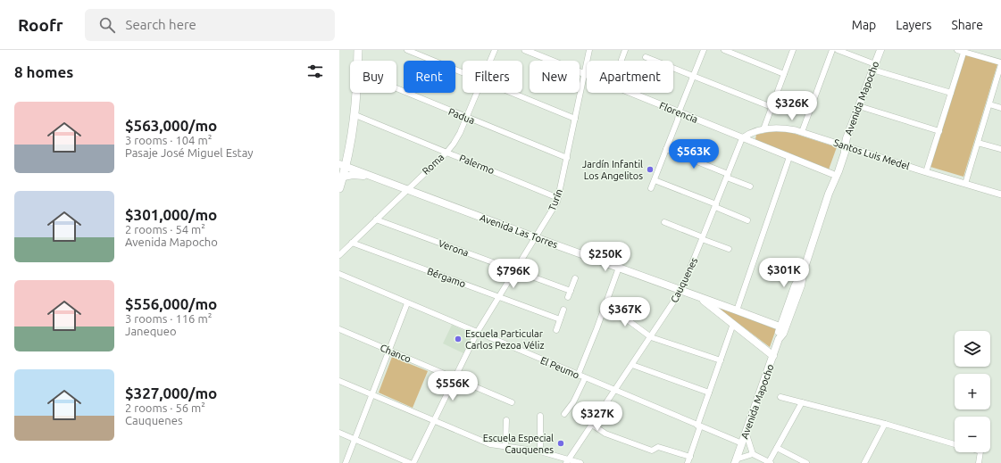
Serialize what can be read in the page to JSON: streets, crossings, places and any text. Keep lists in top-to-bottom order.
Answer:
{
  "streets": {
    "main road": ["Avenida Mapocho", "Avenida Las Torres"],
    "street": [
      "Florencia",
      "Padua",
      "Santos Luis Medel",
      "Roma",
      "Palermo",
      "Turín",
      "Verona",
      "Bérgamo",
      "Cauquenes",
      "Chanco",
      "El Peumo"
    ]
  },
  "crossings": [
    ["Avenida Mapocho", "Florencia"],
    ["Avenida Mapocho", "Santos Luis Medel"],
    ["Avenida Mapocho", "Avenida Las Torres"],
    ["Avenida Mapocho", "El Peumo"],
    ["Florencia", "Santos Luis Medel"],
    ["Florencia", "Turín"],
    ["Florencia", "Cauquenes"],
    ["Padua", "Roma"],
    ["Padua", "Turín"],
    ["Santos Luis Medel", "Cauquenes"],
    ["Roma", "Palermo"],
    ["Roma", "Avenida Las Torres"],
    ["Roma", "Verona"],
    ["Roma", "Bérgamo"],
    ["Palermo", "Turín"],
    ["Turín", "Avenida Las Torres"],
    ["Turín", "Verona"],
    ["Turín", "Bérgamo"],
    ["Turín", "Chanco"],
    ["Turín", "El Peumo"],
    ["Avenida Las Torres", "Cauquenes"],
    ["Cauquenes", "El Peumo"]
  ],
  "places": ["Jardín Infantil Los Angelitos", "Escuela Particular Carlos Pezoa Véliz", "Escuela Especial Cauquenes"],
  "page": {
    "header": "Roofr",
    "search": "Search here",
    "nav": ["Map", "Layers", "Share"],
    "heading": "8 homes",
    "chip": [
      "Buy",
      "Rent",
      "Filters",
      "New",
      "Apartment"
    ],
    "price": [
      "$326K",
      "$563K",
      "$250K",
      "$301K",
      "$796K",
      "$367K",
      "$556K",
      "$327K"
    ],
    "list": [
      {
        "name": "$563,000/mo",
        "note": "3 rooms · 104 m² · Pasaje José Miguel Estay"
      },
      {
        "name": "$301,000/mo",
        "note": "2 rooms · 54 m² · Avenida Mapocho"
      },
      {
        "name": "$556,000/mo",
        "note": "3 rooms · 116 m² · Janequeo"
      },
      {
        "name": "$327,000/mo",
        "note": "2 rooms · 56 m² · Cauquenes"
      }
    ],
    "map_buttons": ["+", "−"]
  }
}
